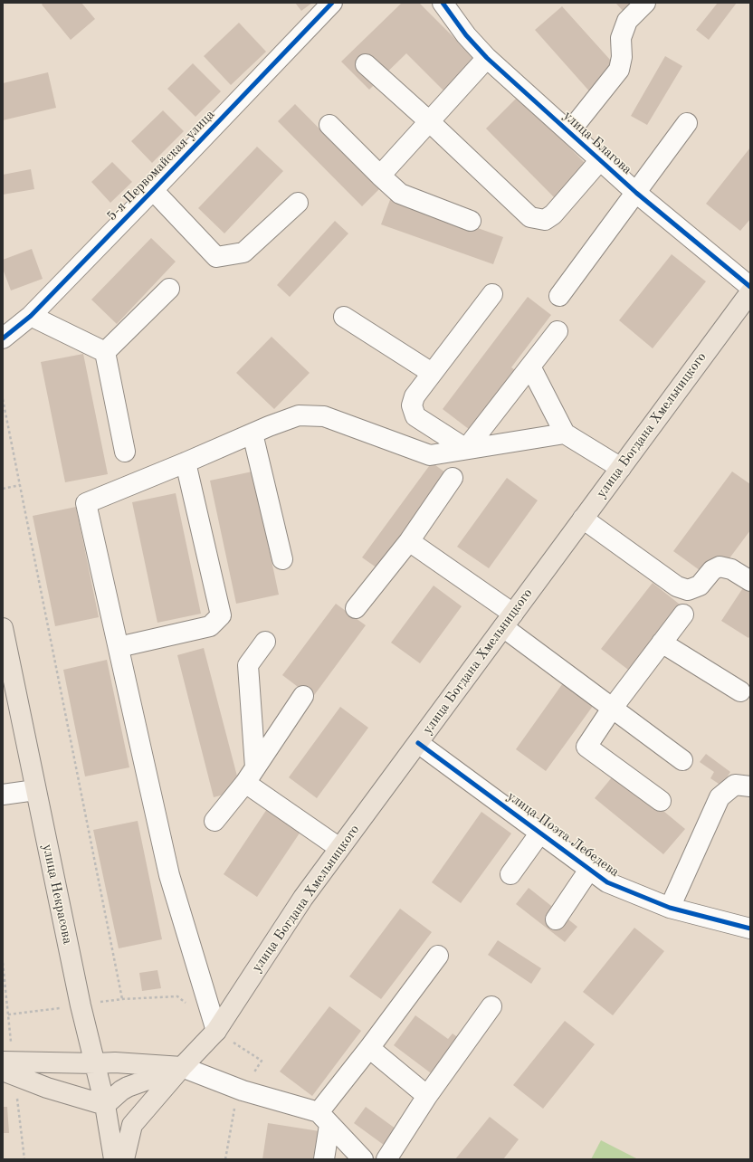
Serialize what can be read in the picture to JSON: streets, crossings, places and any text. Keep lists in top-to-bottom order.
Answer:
{
  "streets": {
    "main road": ["улица Богдана Хмельницкого", "улица Некрасова"],
    "street": ["улица Благова", "5-я Первомайская улица", "улица Поэта Лебедева"]
  },
  "crossings": [
    ["улица Богдана Хмельницкого", "улица Поэта Лебедева"],
    ["улица Богдана Хмельницкого", "улица Некрасова"]
  ]
}
